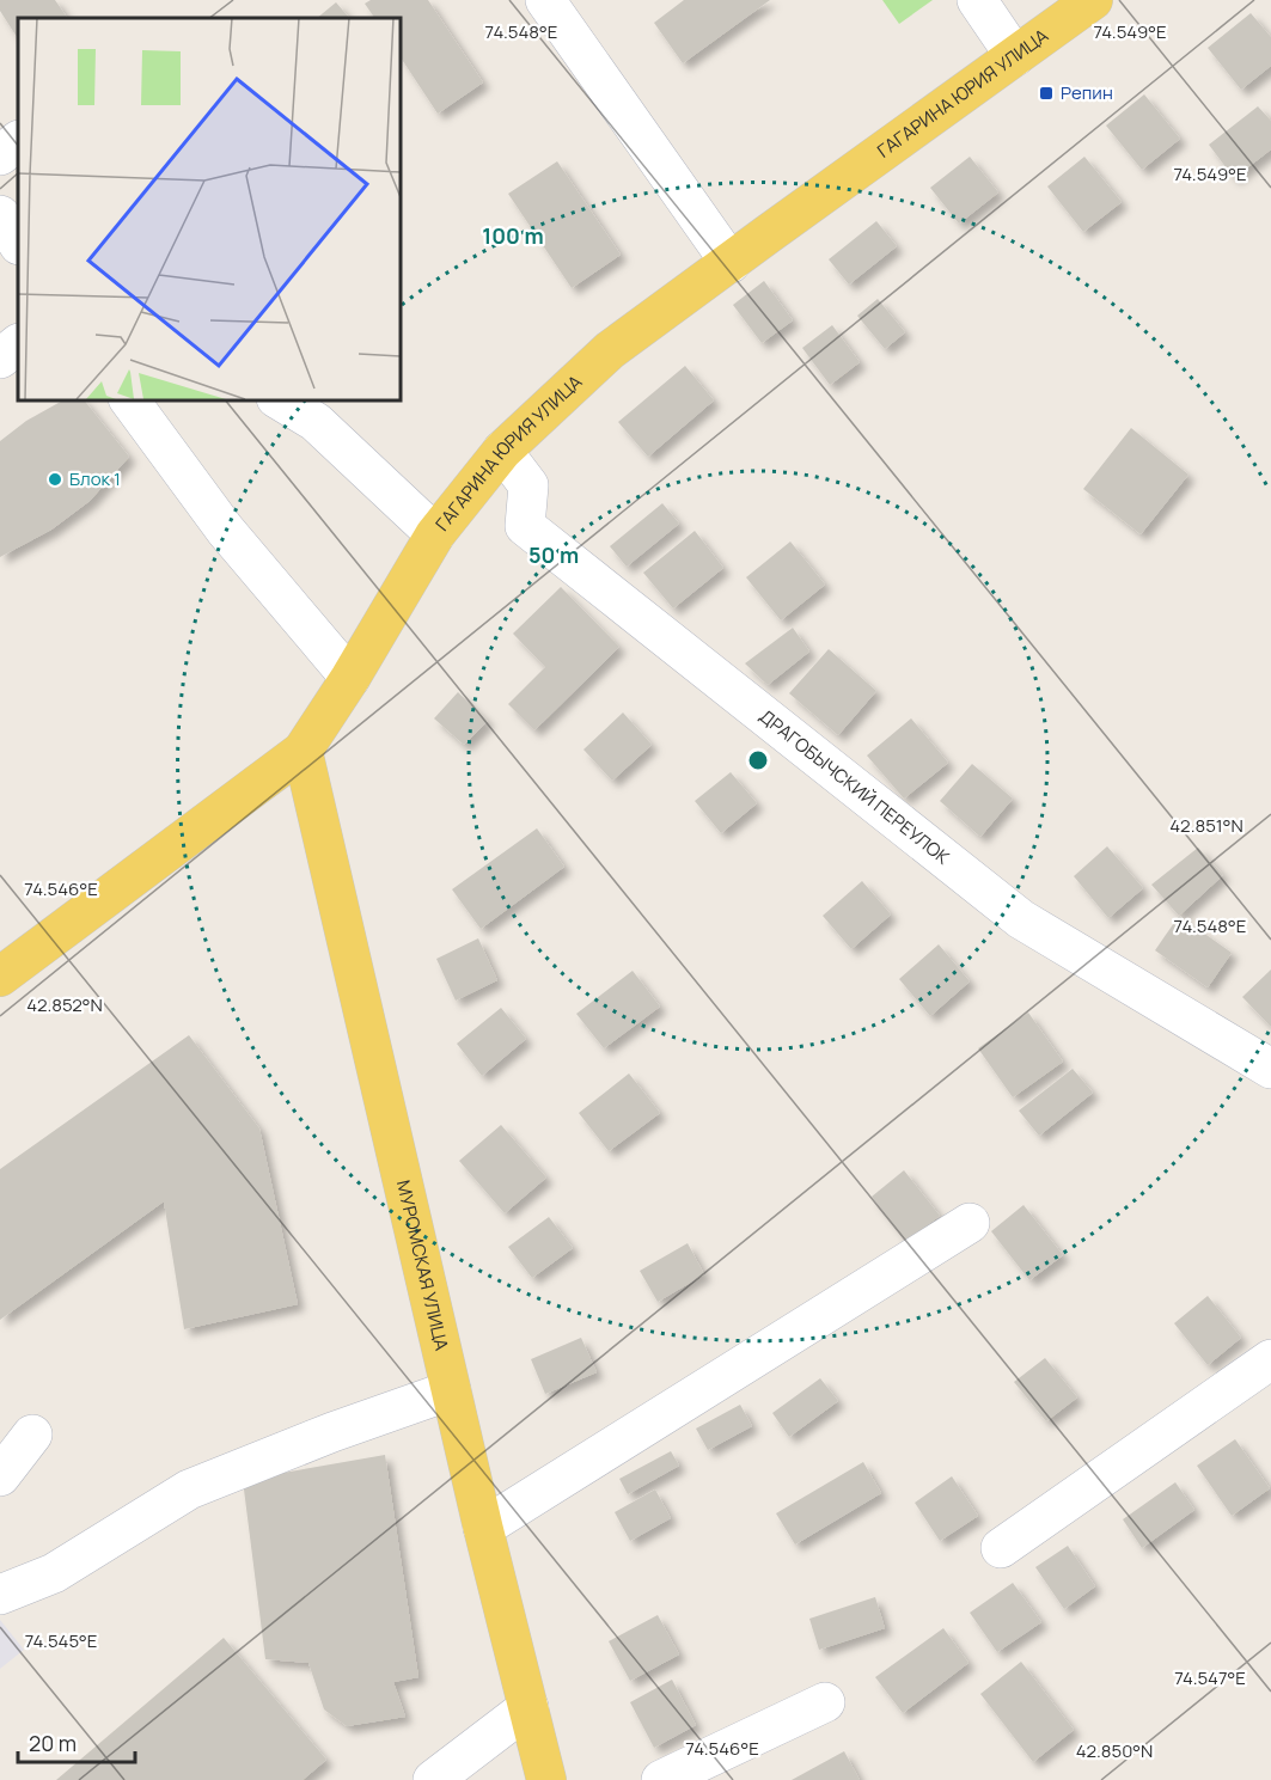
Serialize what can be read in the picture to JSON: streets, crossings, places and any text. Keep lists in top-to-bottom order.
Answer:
{
  "streets": {
    "main road": ["ГАГАРИНА ЮРИЯ УЛИЦА", "МУРОМСКАЯ УЛИЦА"],
    "street": ["ДРАГОБЫЧСКИЙ ПЕРЕУЛОК"]
  },
  "crossings": [
    ["ГАГАРИНА ЮРИЯ УЛИЦА", "ДРАГОБЫЧСКИЙ ПЕРЕУЛОК"],
    ["ГАГАРИНА ЮРИЯ УЛИЦА", "МУРОМСКАЯ УЛИЦА"]
  ],
  "places": {
    "transit": ["Репин"],
    "other": ["Блок 1"]
  },
  "scale_bar": "20 m",
  "coordinates": [
    "74.548°E",
    "74.549°E",
    "42.851°N",
    "74.546°E",
    "42.852°N",
    "74.545°E",
    "74.547°E",
    "42.850°N"
  ],
  "rings": ["100 m", "50 m"]
}
